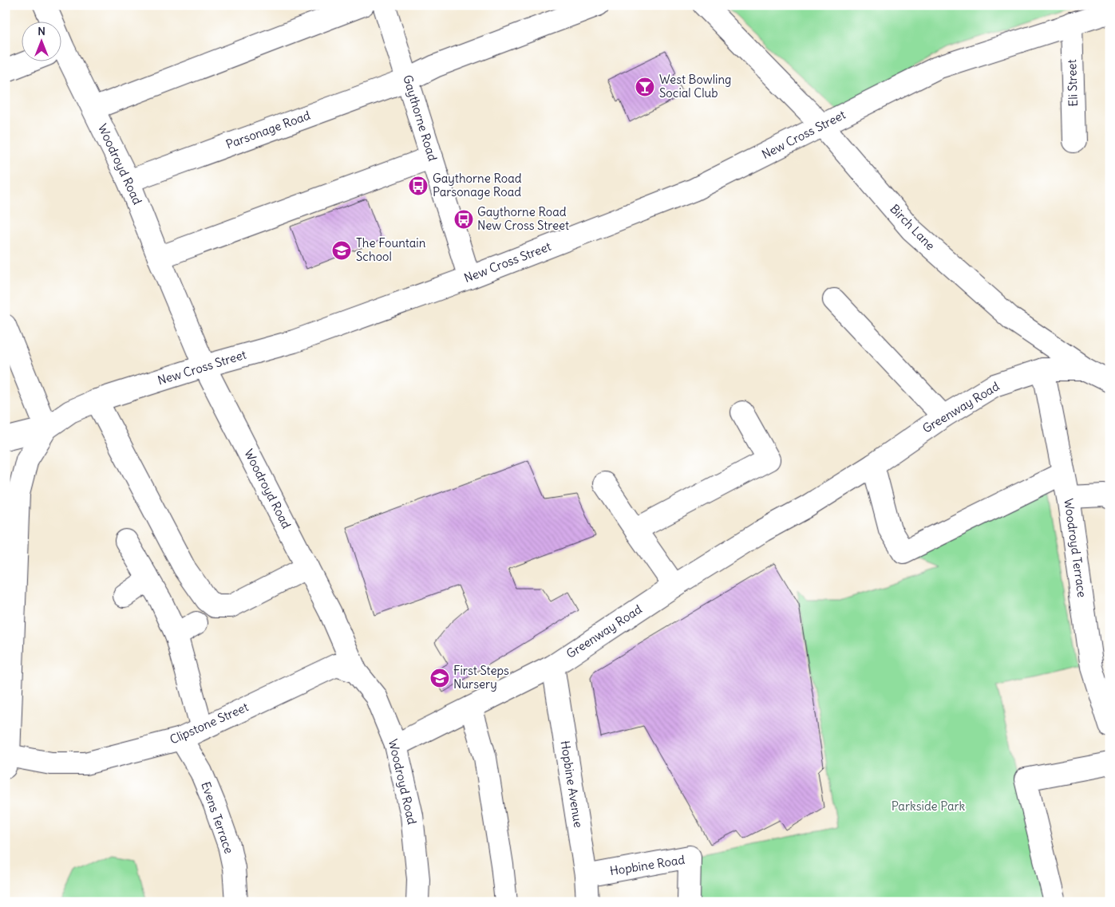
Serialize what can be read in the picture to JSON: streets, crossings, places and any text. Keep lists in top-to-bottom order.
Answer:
{
  "streets": {
    "street": [
      "Eli Street",
      "Gaythorne Road",
      "Parsonage Road",
      "New Cross Street",
      "Woodroyd Road",
      "Birch Lane",
      "Greenway Road",
      "Woodroyd Terrace",
      "Clipstone Street",
      "Hopbine Avenue",
      "Evens Terrace",
      "Hopbine Road"
    ]
  },
  "crossings": [
    ["Eli Street", "New Cross Street"],
    ["Gaythorne Road", "Parsonage Road"],
    ["Gaythorne Road", "New Cross Street"],
    ["Parsonage Road", "Woodroyd Road"],
    ["New Cross Street", "Woodroyd Road"],
    ["New Cross Street", "Birch Lane"],
    ["Woodroyd Road", "Greenway Road"],
    ["Woodroyd Road", "Clipstone Street"],
    ["Birch Lane", "Greenway Road"],
    ["Greenway Road", "Woodroyd Terrace"],
    ["Greenway Road", "Hopbine Avenue"],
    ["Clipstone Street", "Evens Terrace"],
    ["Hopbine Avenue", "Hopbine Road"]
  ],
  "parks": ["Parkside Park"],
  "places": {
    "bar": ["West Bowling Social Club"],
    "bus stop": ["Gaythorne Road Parsonage Road", "Gaythorne Road New Cross Street"],
    "school or university": ["The Fountain School", "First Steps Nursery"]
  },
  "north": "top"
}
